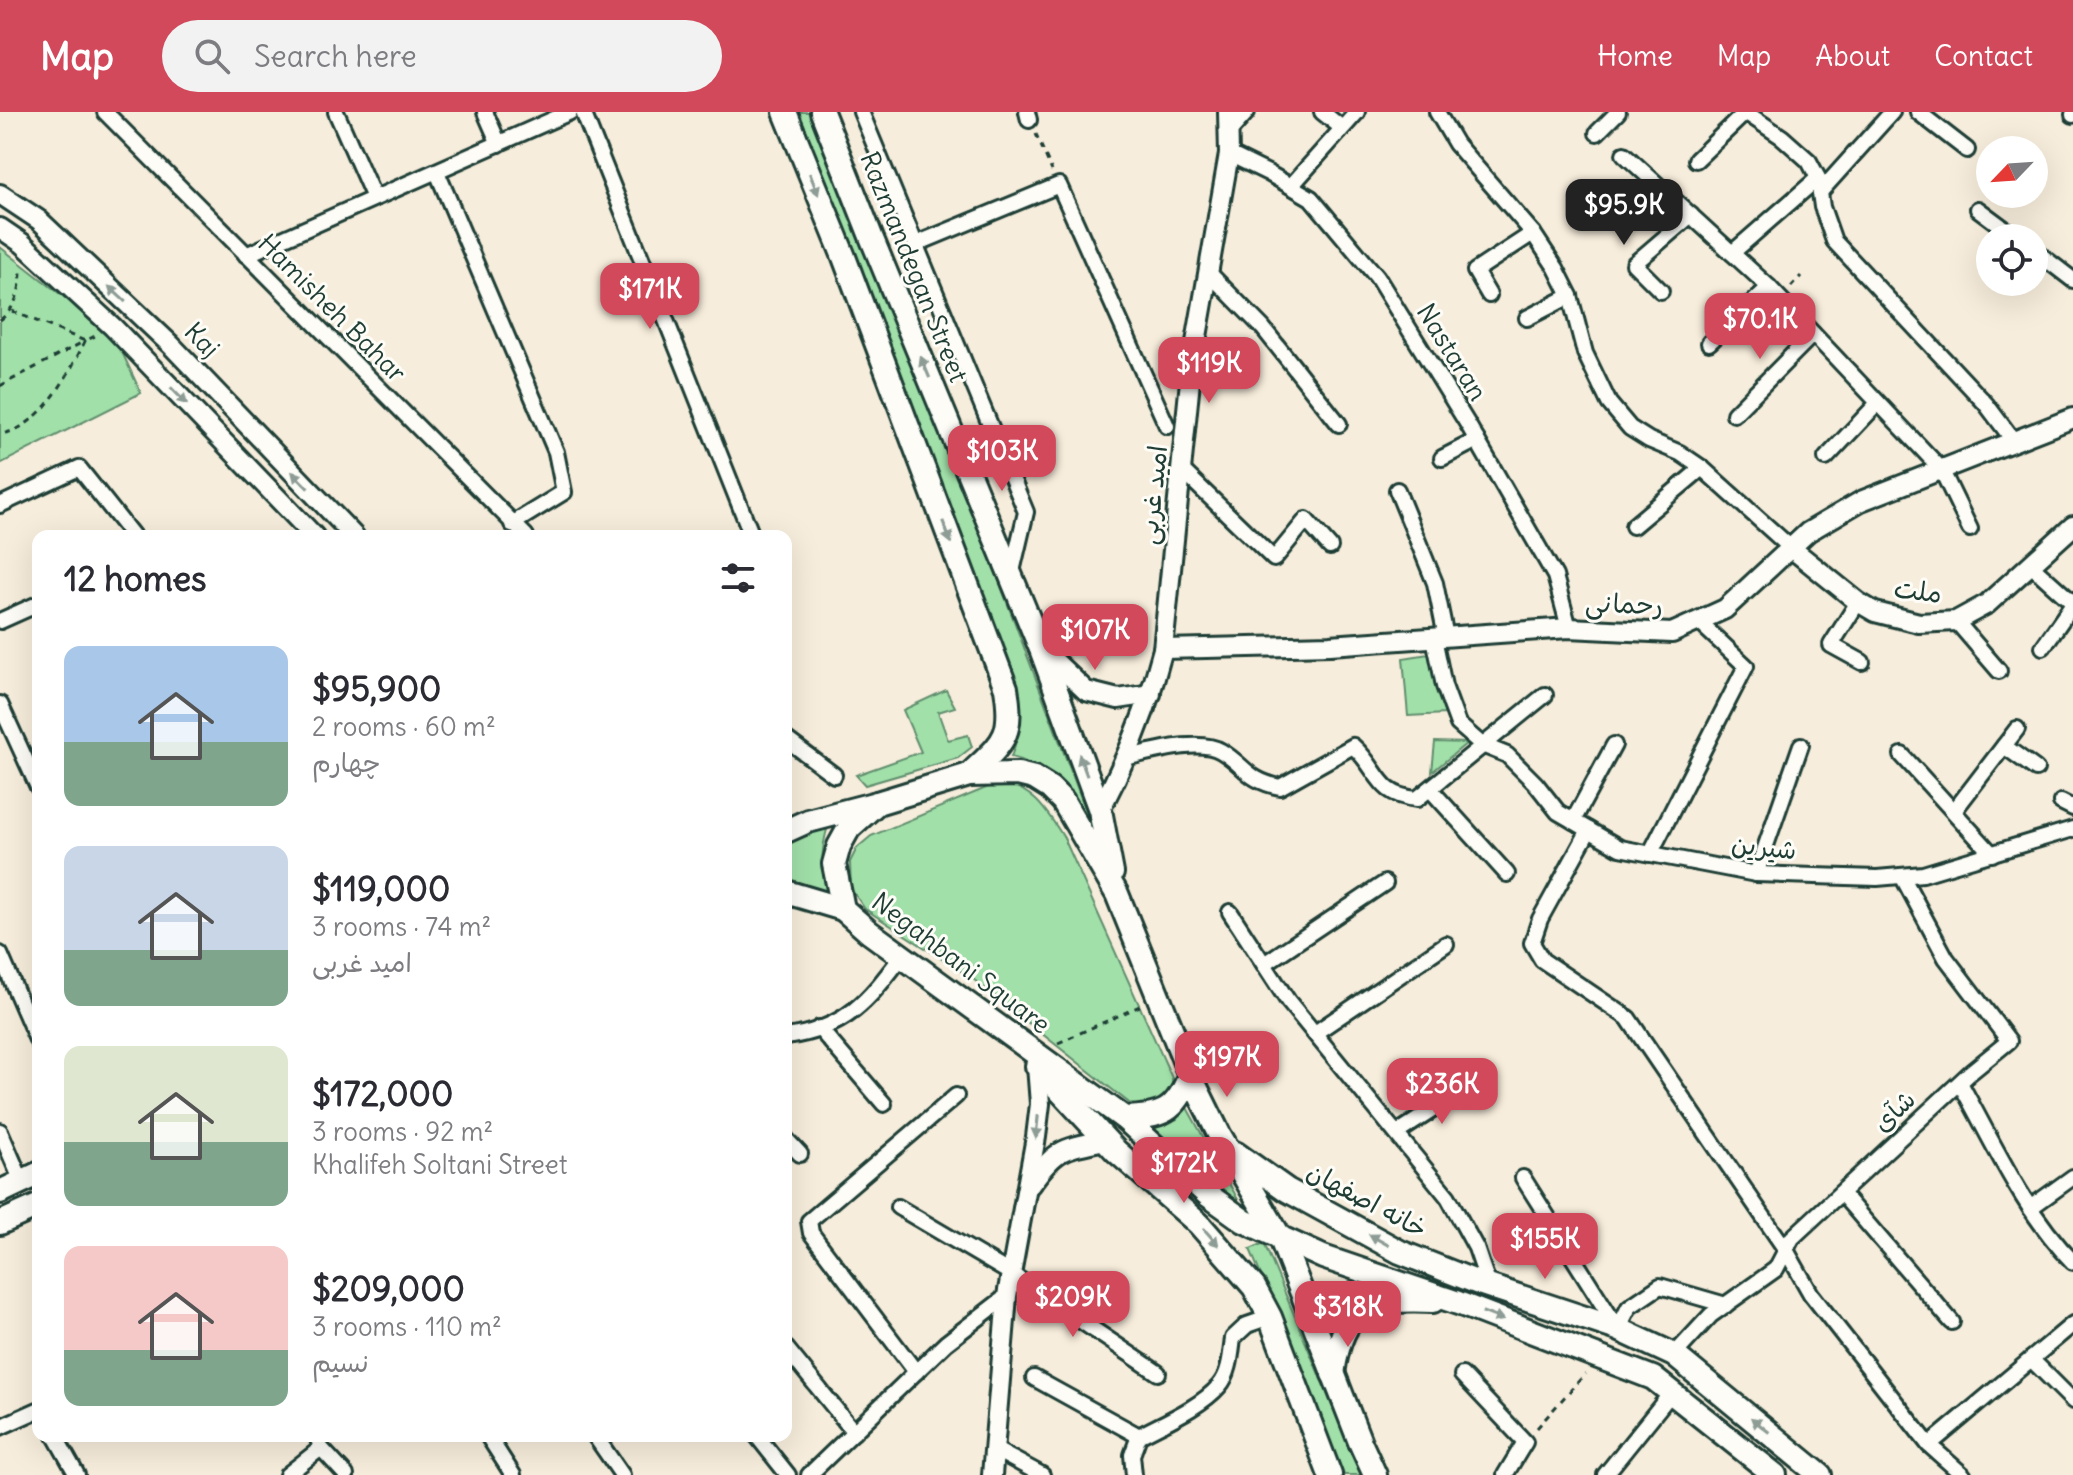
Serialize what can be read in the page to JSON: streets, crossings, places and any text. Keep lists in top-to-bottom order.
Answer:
{
  "streets": {
    "main road": ["Razmandegan Street", "Negahbani Square", "خانه اصفهان"],
    "street": [
      "Hamisheh Bahar",
      "Kaj",
      "Nastaran",
      "امید غربی",
      "ملت",
      "رحمانی",
      "شیرین",
      "شآی"
    ]
  },
  "crossings": [
    ["Razmandegan Street", "امید غربی"],
    ["Razmandegan Street", "Negahbani Square"],
    ["Nastaran", "امید غربی"],
    ["Nastaran", "رحمانی"],
    ["امید غربی", "رحمانی"],
    ["ملت", "رحمانی"],
    ["رحمانی", "شیرین"],
    ["شیرین", "شآی"],
    ["Negahbani Square", "خانه اصفهان"],
    ["شآی", "خانه اصفهان"]
  ],
  "north": "bottom left",
  "page": {
    "header": "Map",
    "search": "Search here",
    "nav": [
      "Home",
      "Map",
      "About",
      "Contact"
    ],
    "price": [
      "$95.9K",
      "$171K",
      "$70.1K",
      "$119K",
      "$103K",
      "$107K",
      "$197K",
      "$236K",
      "$172K",
      "$155K",
      "$209K",
      "$318K"
    ],
    "heading": "12 homes",
    "list": [
      {
        "name": "$95,900",
        "note": "2 rooms · 60 m² · چهارم"
      },
      {
        "name": "$119,000",
        "note": "3 rooms · 74 m² · امید غربی"
      },
      {
        "name": "$172,000",
        "note": "3 rooms · 92 m² · Khalifeh Soltani Street"
      },
      {
        "name": "$209,000",
        "note": "3 rooms · 110 m² · نسیم"
      }
    ]
  }
}
